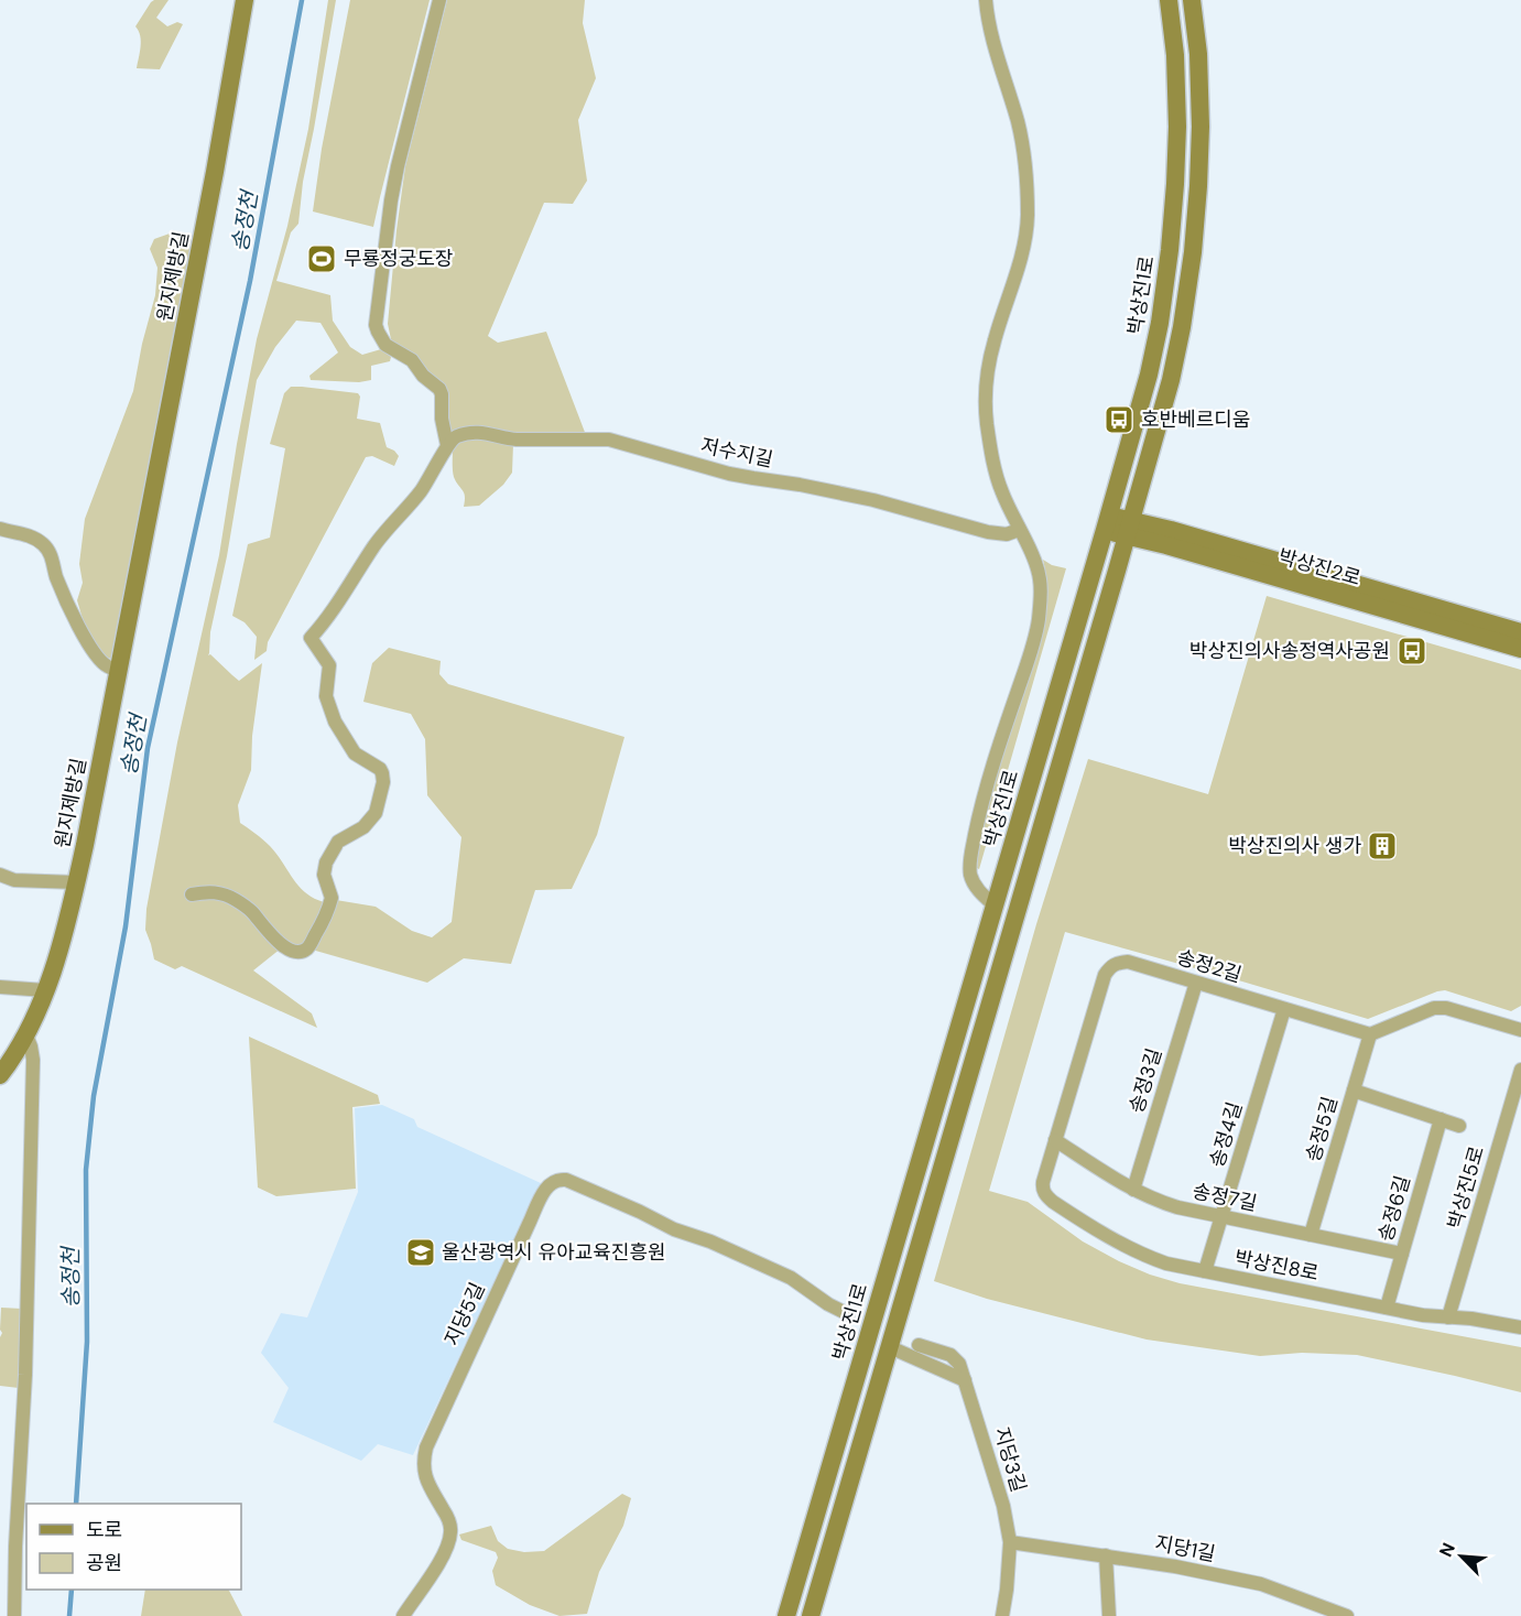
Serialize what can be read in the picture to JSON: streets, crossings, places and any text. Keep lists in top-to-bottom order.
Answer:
{
  "streets": {
    "street": [
      "원지제방길",
      "박상진1로",
      "저수지길",
      "박상진2로",
      "송정2길",
      "송정3길",
      "송정5길",
      "송정4길",
      "박상진5로",
      "송정7길",
      "송정6길",
      "박상진8로",
      "지당5길",
      "지당3길",
      "지당1길"
    ]
  },
  "crossings": [
    ["박상진1로", "박상진2로"],
    ["송정2길", "송정3길"],
    ["송정2길", "송정5길"],
    ["송정2길", "송정4길"],
    ["송정2길", "송정7길"],
    ["송정2길", "박상진8로"],
    ["송정3길", "송정7길"],
    ["송정5길", "송정7길"],
    ["송정4길", "송정7길"],
    ["송정4길", "박상진8로"],
    ["박상진5로", "박상진8로"],
    ["송정7길", "송정6길"],
    ["송정6길", "박상진8로"],
    ["지당3길", "지당1길"]
  ],
  "water": ["송정천"],
  "places": {
    "sports": ["무룡정궁도장"],
    "bus stop": ["호반베르디움", "박상진의사송정역사공원"],
    "building": ["박상진의사 생가"],
    "school or university": ["울산광역시 유아교육진흥원"]
  },
  "legend": ["도로", "공원"],
  "north": "top left"
}
